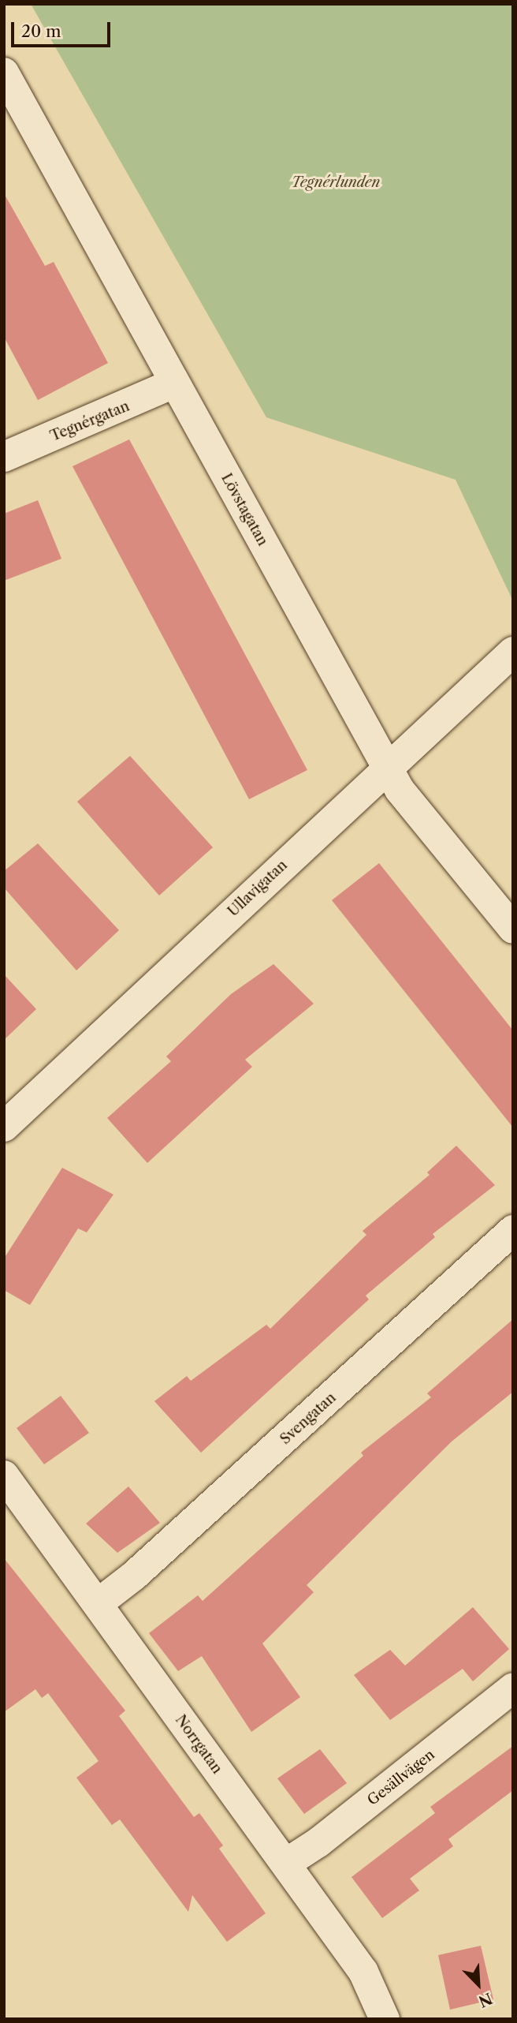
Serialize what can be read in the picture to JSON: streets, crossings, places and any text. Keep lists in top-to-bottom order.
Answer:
{
  "streets": {
    "street": [
      "Tegnérgatan",
      "Lövstagatan",
      "Ullavigatan",
      "Svengatan",
      "Norrgatan",
      "Gesällvägen"
    ]
  },
  "crossings": [
    ["Tegnérgatan", "Lövstagatan"],
    ["Lövstagatan", "Ullavigatan"],
    ["Svengatan", "Norrgatan"],
    ["Norrgatan", "Gesällvägen"]
  ],
  "parks": ["Tegnérlunden"],
  "scale_bar": "20 m",
  "north": "bottom right"
}
